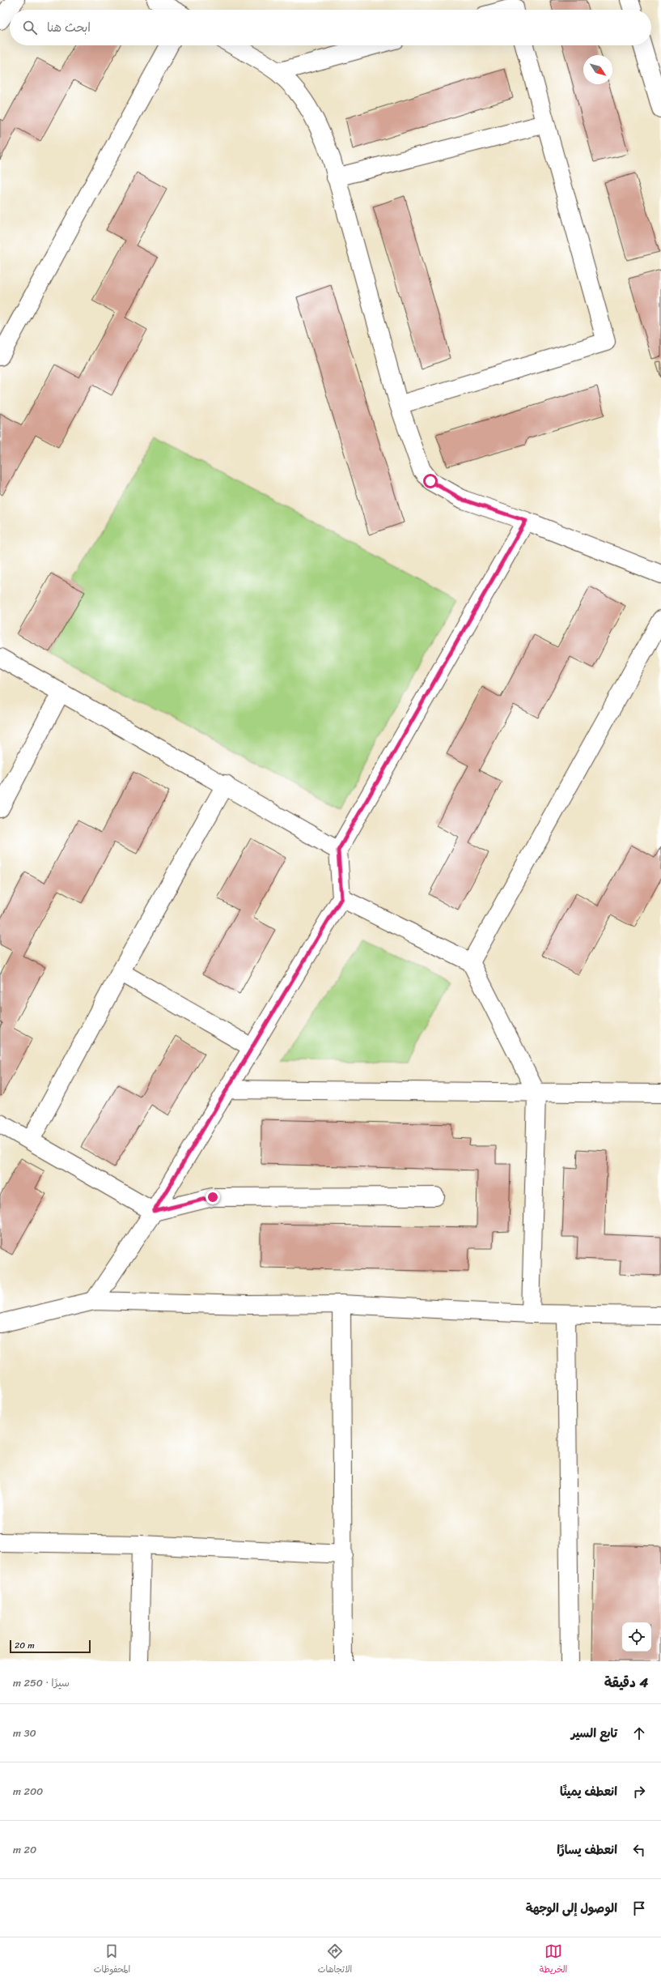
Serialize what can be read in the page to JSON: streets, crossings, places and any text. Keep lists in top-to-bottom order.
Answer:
{
  "scale_bar": "20 m",
  "north": "bottom right",
  "page": {
    "search": "ابحث هنا",
    "scale": "20 m",
    "heading": ["4 دقيقة", "سيرًا · 250 m"],
    "list": [
      ["تابع السير", "30 m"],
      ["انعطف يمينًا", "200 m"],
      ["انعطف يسارًا", "20 m"],
      "الوصول إلى الوجهة"
    ],
    "nav": ["الخريطة", "الاتجاهات", "المحفوظات"]
  }
}
